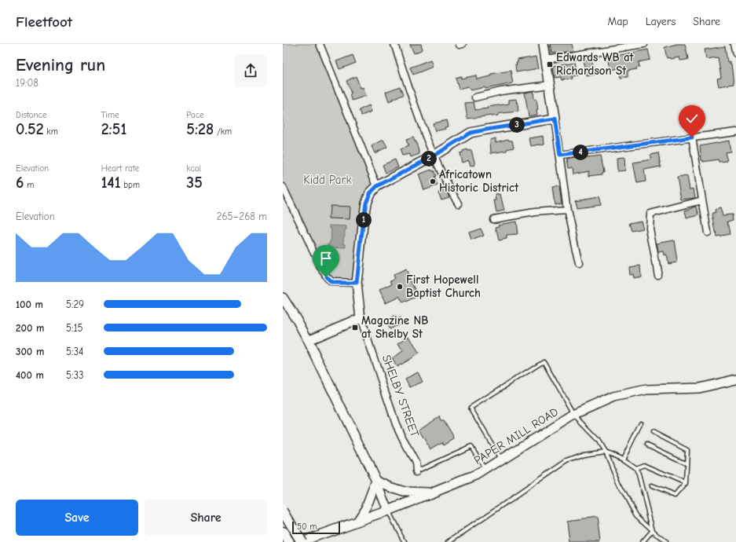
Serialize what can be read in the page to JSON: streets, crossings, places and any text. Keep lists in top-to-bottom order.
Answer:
{
  "streets": {
    "street": ["SHELBY STREET", "PAPER MILL ROAD"]
  },
  "parks": ["Kidd Park"],
  "places": {
    "transit": ["Edwards WB at Richardson St", "Magazine NB at Shelby St"],
    "other": ["Africatown Historic District", "First Hopewell Baptist Church"]
  },
  "scale_bar": "50 m",
  "page": {
    "header": "Fleetfoot",
    "nav": ["Map", "Layers", "Share"],
    "heading": ["Evening run", "19:08"],
    "stats": [
      ["Distance", "0.52 km"],
      ["Time", "2:51"],
      ["Pace", "5:28 /km"],
      ["Elevation", "6 m"],
      ["Heart rate", "141 bpm"],
      ["kcal", "35"]
    ],
    "pins": [
      "3",
      "4",
      "2",
      "1"
    ],
    "chart": ["Elevation", "265–268 m"],
    "list": [
      {
        "name": "100 m",
        "note": "5:29"
      },
      {
        "name": "200 m",
        "note": "5:15"
      },
      {
        "name": "300 m",
        "note": "5:34"
      },
      {
        "name": "400 m",
        "note": "5:33"
      }
    ],
    "buttons": ["Save", "Share"],
    "scale": "50 m"
  }
}
